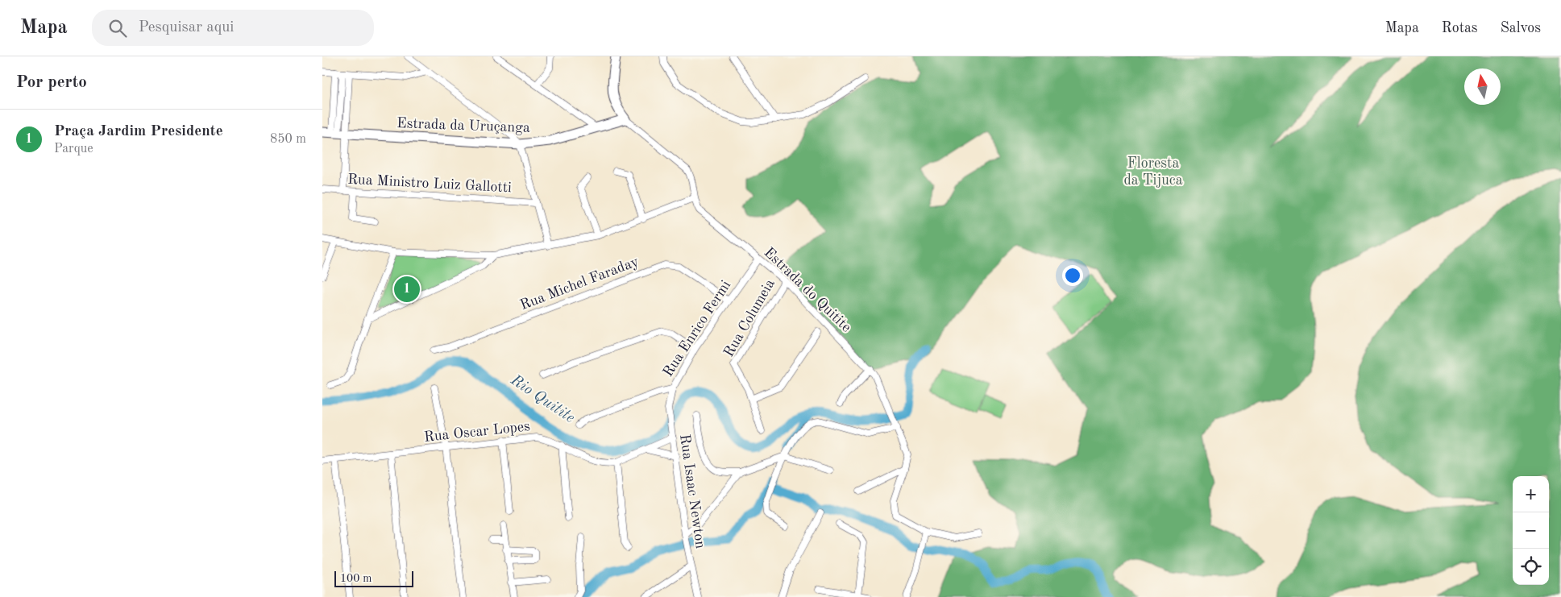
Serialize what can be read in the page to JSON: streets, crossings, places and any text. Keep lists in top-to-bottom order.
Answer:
{
  "streets": {
    "street": [
      "Estrada da Uruçanga",
      "Rua Ministro Luiz Gallotti",
      "Rua Michel Faraday",
      "Estrada do Quitite",
      "Rua Columeia",
      "Rua Enrico Fermi",
      "Rua Oscar Lopes",
      "Rua Isaac Newton"
    ]
  },
  "crossings": [
    ["Rua Michel Faraday", "Rua Enrico Fermi"],
    ["Estrada do Quitite", "Rua Columeia"],
    ["Estrada do Quitite", "Rua Enrico Fermi"],
    ["Rua Enrico Fermi", "Rua Isaac Newton"],
    ["Rua Oscar Lopes", "Rua Isaac Newton"]
  ],
  "water": ["Rio Quitite"],
  "parks": ["Floresta da Tijuca"],
  "scale_bar": "100 m",
  "north": "top",
  "page": {
    "header": "Mapa",
    "search": "Pesquisar aqui",
    "nav": ["Mapa", "Rotas", "Salvos"],
    "heading": "Por perto",
    "list": [
      {
        "mark": "1",
        "name": "Praça Jardim Presidente",
        "note": "Parque",
        "value": "850 m"
      }
    ],
    "pins": "1",
    "map_buttons": ["+", "−"],
    "scale": "100 m"
  }
}
